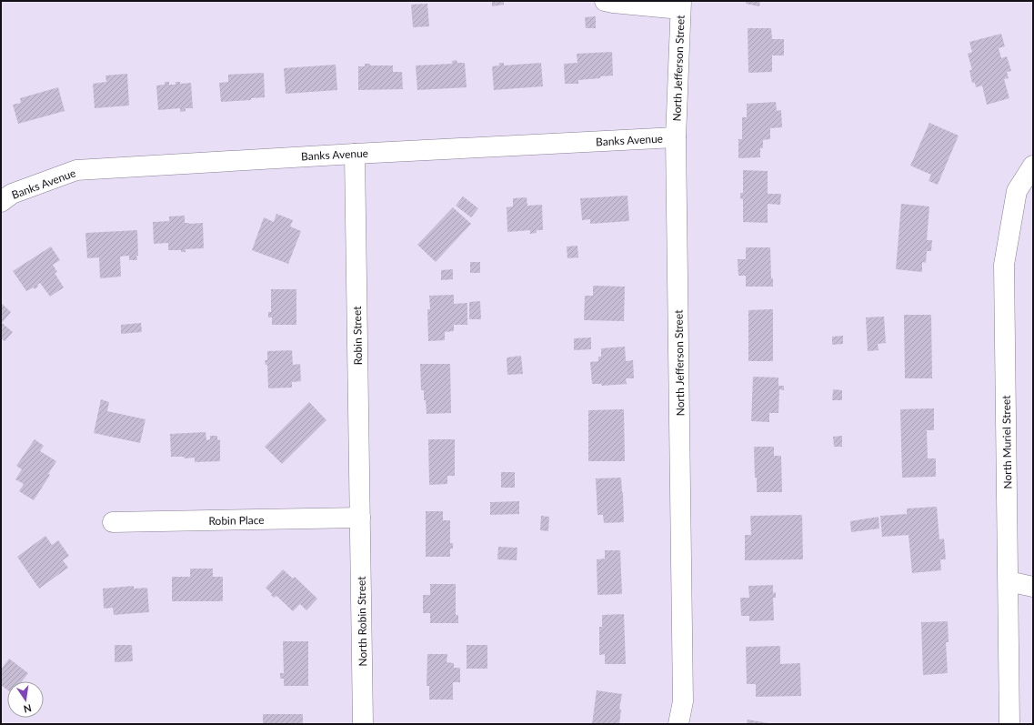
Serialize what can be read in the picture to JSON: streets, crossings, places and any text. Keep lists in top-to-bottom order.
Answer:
{
  "streets": {
    "street": [
      "North Jefferson Street",
      "Banks Avenue",
      "Robin Street",
      "North Muriel Street",
      "Robin Place",
      "North Robin Street"
    ]
  },
  "crossings": [
    ["North Jefferson Street", "Banks Avenue"],
    ["Banks Avenue", "Robin Street"],
    ["Robin Street", "Robin Place"],
    ["Robin Street", "North Robin Street"],
    ["Robin Place", "North Robin Street"]
  ],
  "north": "bottom"
}
